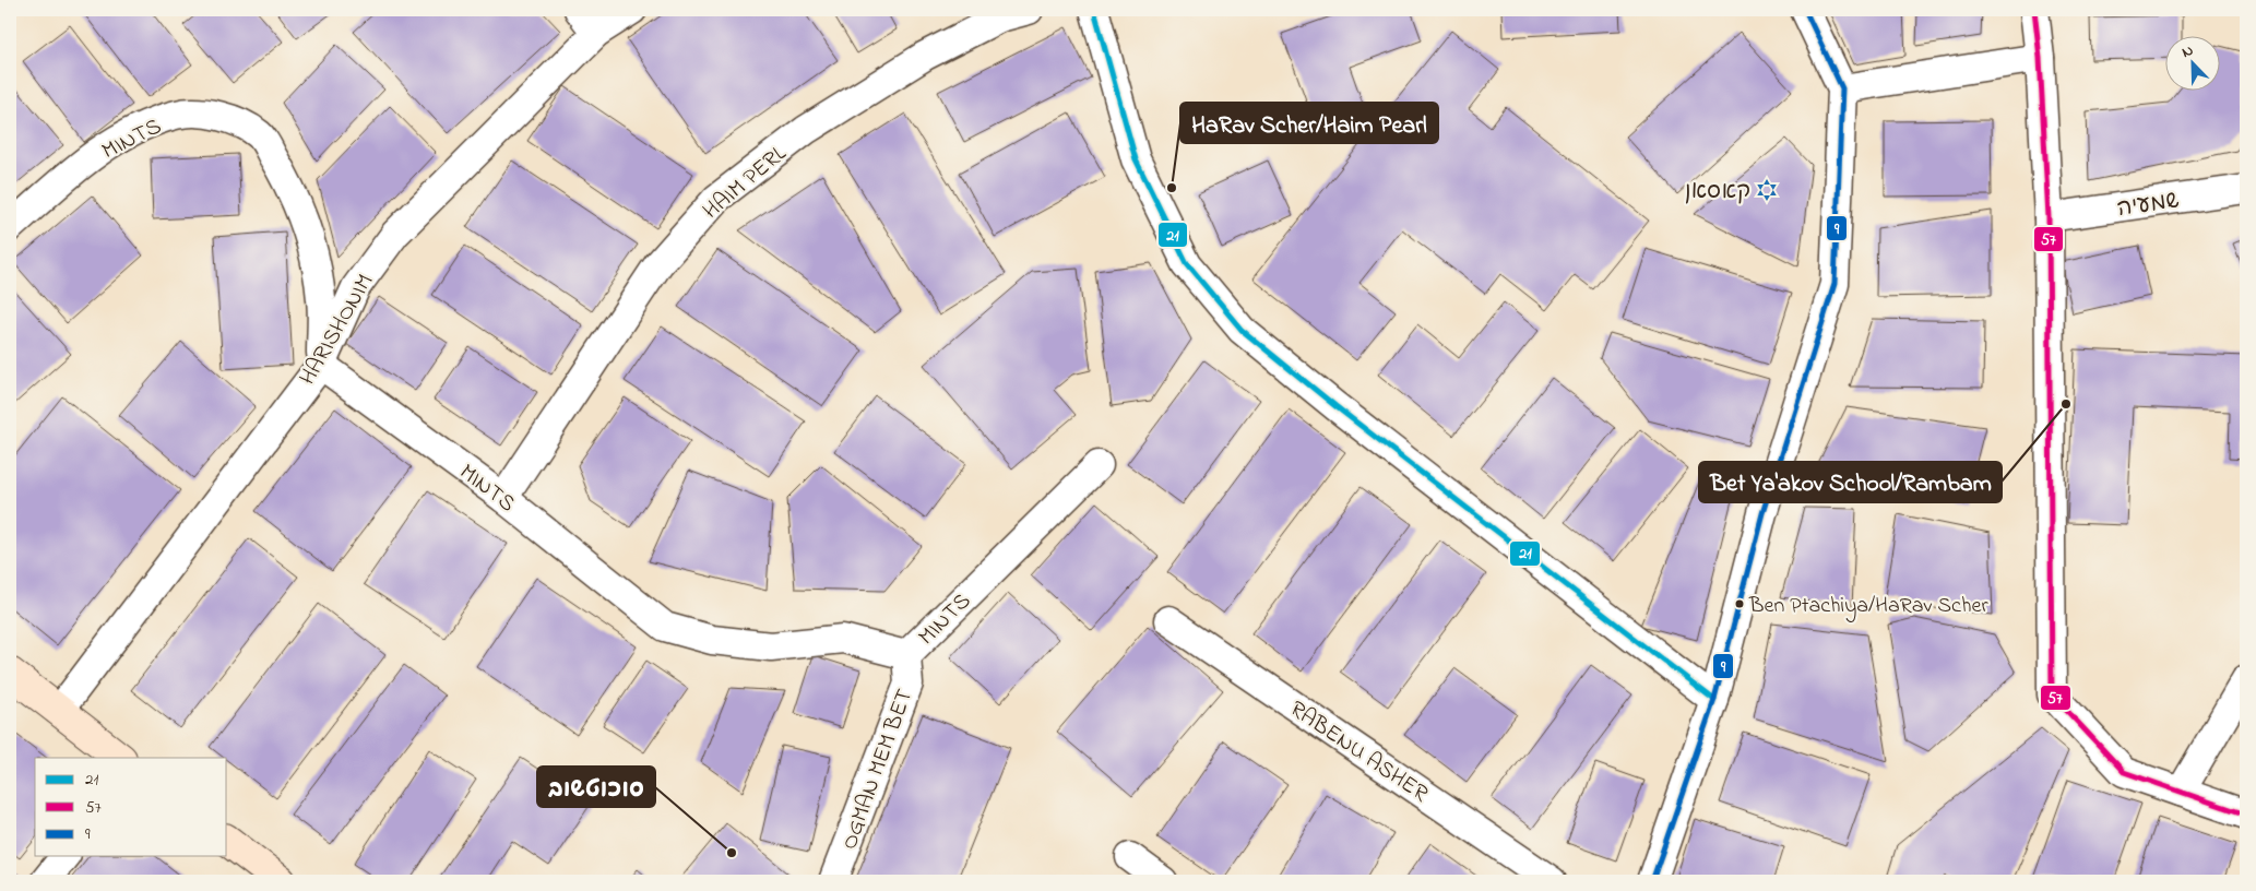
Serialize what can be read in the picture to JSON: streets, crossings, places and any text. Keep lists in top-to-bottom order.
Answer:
{
  "streets": {
    "street": [
      "MINTS",
      "HAIM PERL",
      "שמעיה",
      "HARISHONIM",
      "RABENU ASHER",
      "OGMAN MEM BET"
    ]
  },
  "crossings": [
    ["MINTS", "HAIM PERL"],
    ["MINTS", "HARISHONIM"],
    ["MINTS", "OGMAN MEM BET"]
  ],
  "places": {
    "other": [
      "HaRav Scher/Haim Pearl",
      "Bet Ya'akov School/Rambam",
      "Ben Ptachiya/HaRav Scher",
      "סוכוטשוב"
    ],
    "synagogue": ["קאסאן"]
  },
  "lines": ["transit line 21", "transit line 57", "transit line 9"],
  "legend": ["21", "57", "9"],
  "north": "top left"
}
